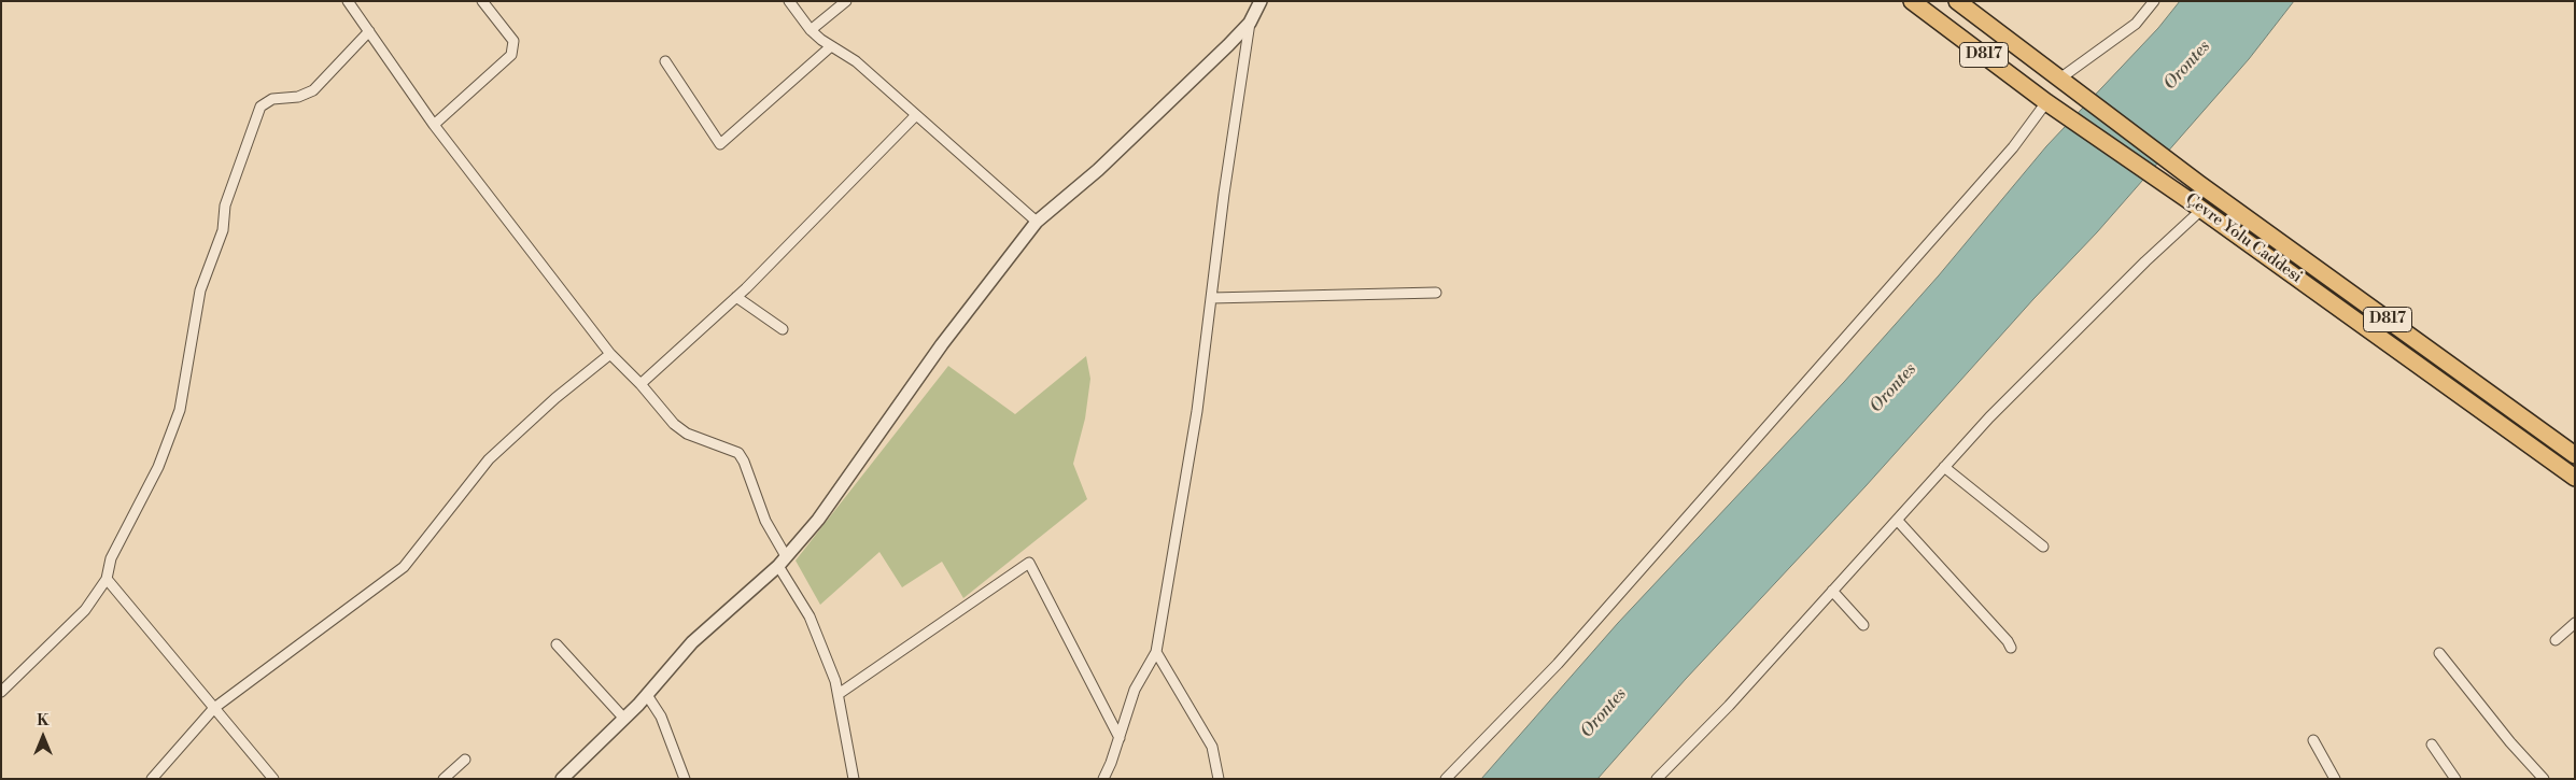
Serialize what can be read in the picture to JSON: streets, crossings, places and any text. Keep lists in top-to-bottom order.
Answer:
{
  "streets": {
    "highway": ["D817", "Çevre Yolu Caddesi"]
  },
  "water": ["Orontes"],
  "north": "top"
}
